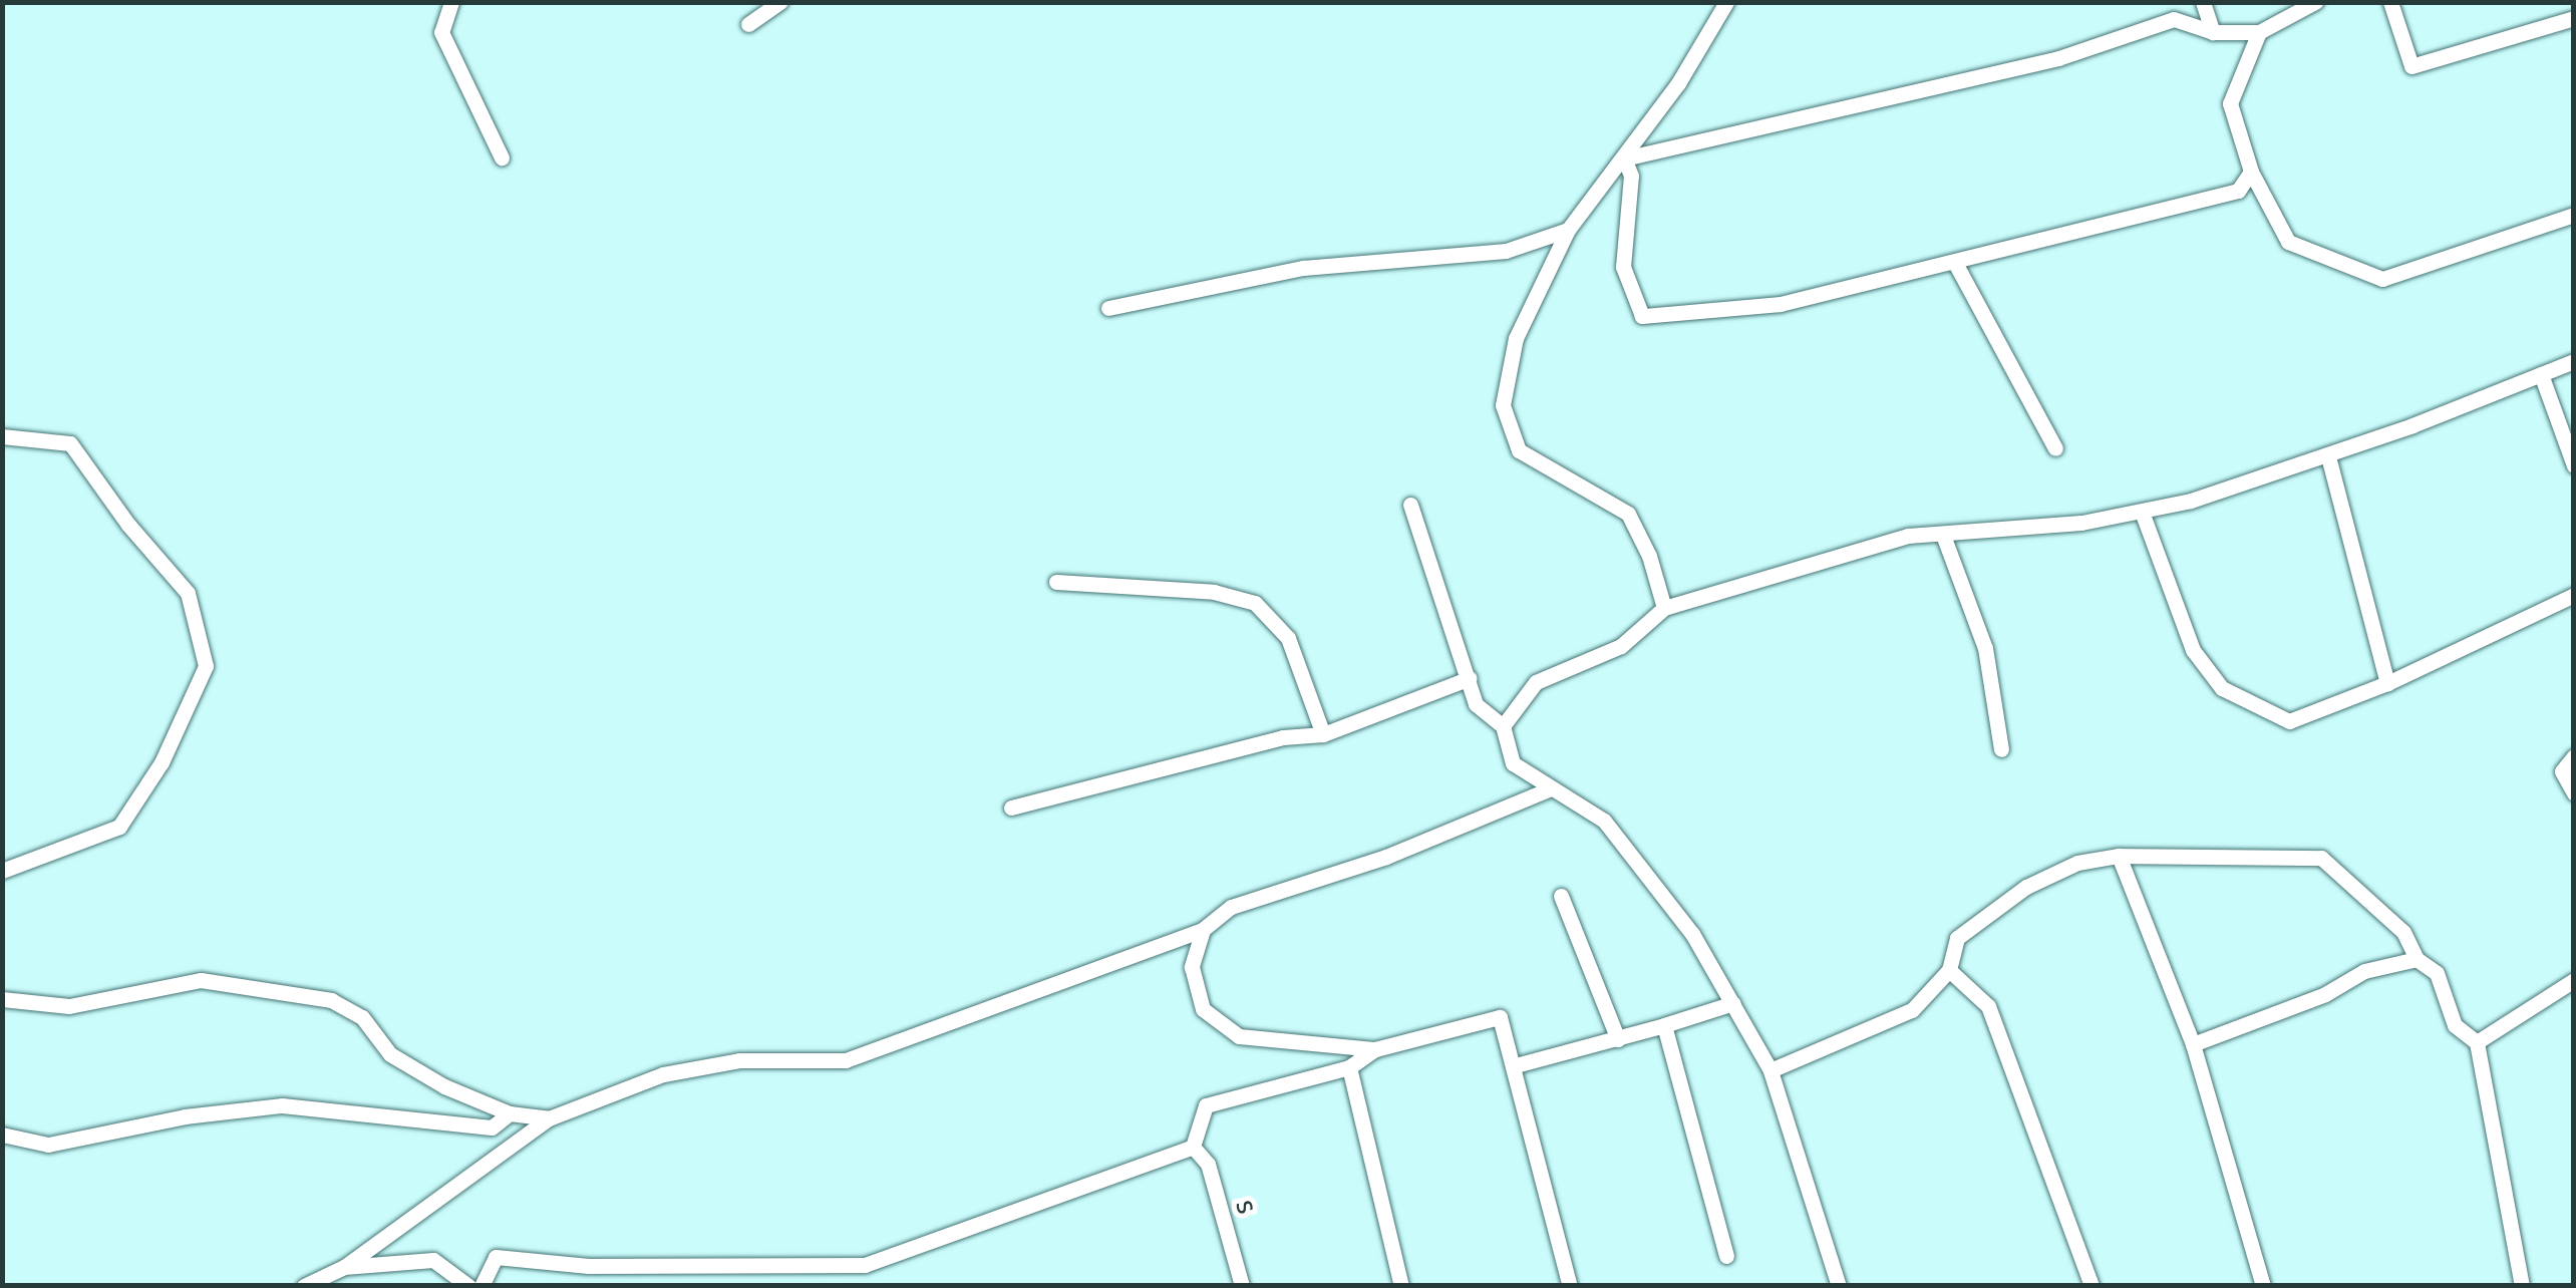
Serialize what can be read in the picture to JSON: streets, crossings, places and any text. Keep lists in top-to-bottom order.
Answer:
{
  "streets": {
    "street": ["s"]
  }
}
